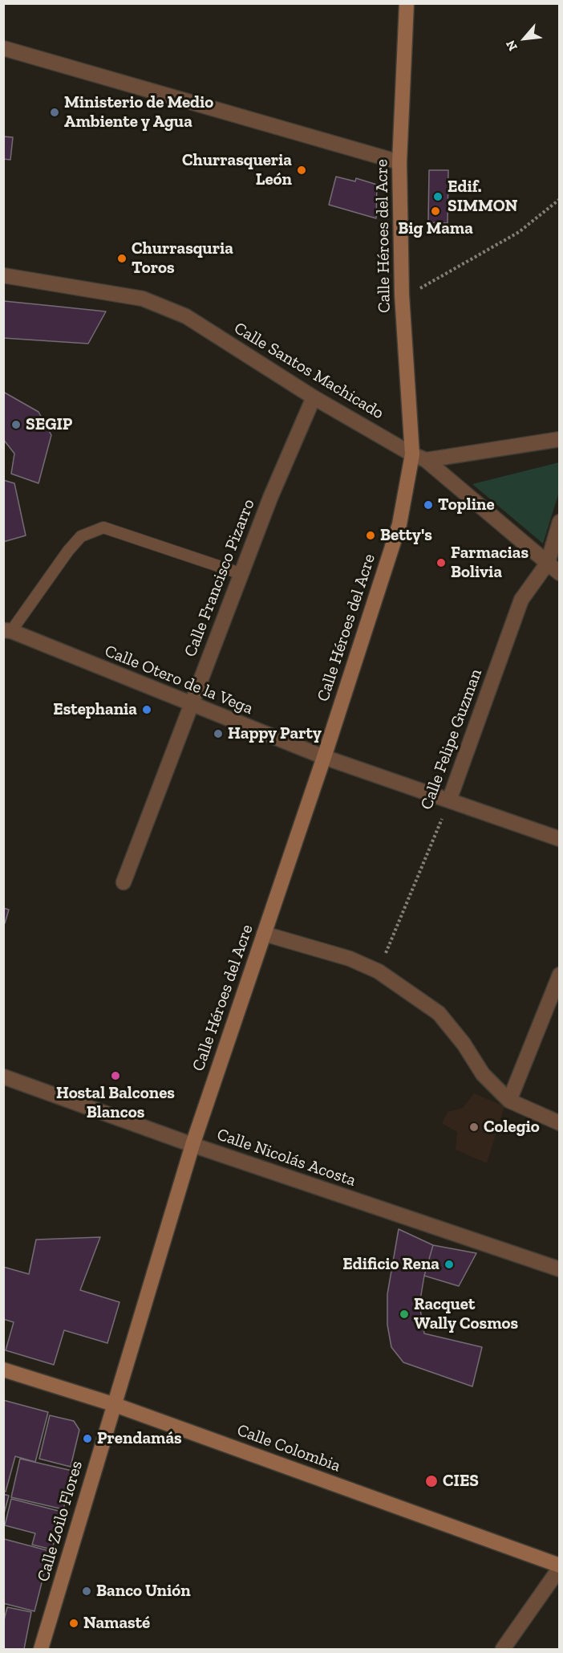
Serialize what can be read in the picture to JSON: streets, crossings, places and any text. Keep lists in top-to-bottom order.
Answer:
{
  "streets": {
    "main road": ["Calle Héroes del Acre", "Calle Colombia", "Calle Zoilo Flores"],
    "street": [
      "Calle Santos Machicado",
      "Calle Francisco Pizarro",
      "Calle Otero de la Vega",
      "Calle Felipe Guzman",
      "Calle Nicolás Acosta"
    ]
  },
  "crossings": [
    ["Calle Héroes del Acre", "Calle Santos Machicado"],
    ["Calle Héroes del Acre", "Calle Otero de la Vega"],
    ["Calle Héroes del Acre", "Calle Nicolás Acosta"],
    ["Calle Héroes del Acre", "Calle Colombia"],
    ["Calle Héroes del Acre", "Calle Zoilo Flores"],
    ["Calle Santos Machicado", "Calle Francisco Pizarro"],
    ["Calle Santos Machicado", "Calle Felipe Guzman"],
    ["Calle Francisco Pizarro", "Calle Otero de la Vega"],
    ["Calle Otero de la Vega", "Calle Felipe Guzman"],
    ["Calle Colombia", "Calle Zoilo Flores"]
  ],
  "places": [
    "Ministerio de Medio Ambiente y Agua",
    "Churrasqueria León",
    "Edif. SIMMON",
    "Big Mama",
    "Churrasquria Toros",
    "SEGIP",
    "Topline",
    "Betty's",
    "Farmacias Bolivia",
    "Estephania",
    "Happy Party",
    "Hostal Balcones Blancos",
    "Colegio",
    "Edificio Rena",
    "Racquet Wally Cosmos",
    "Prendamás",
    "CIES",
    "Banco Unión",
    "Namasté"
  ],
  "north": "bottom left"
}
